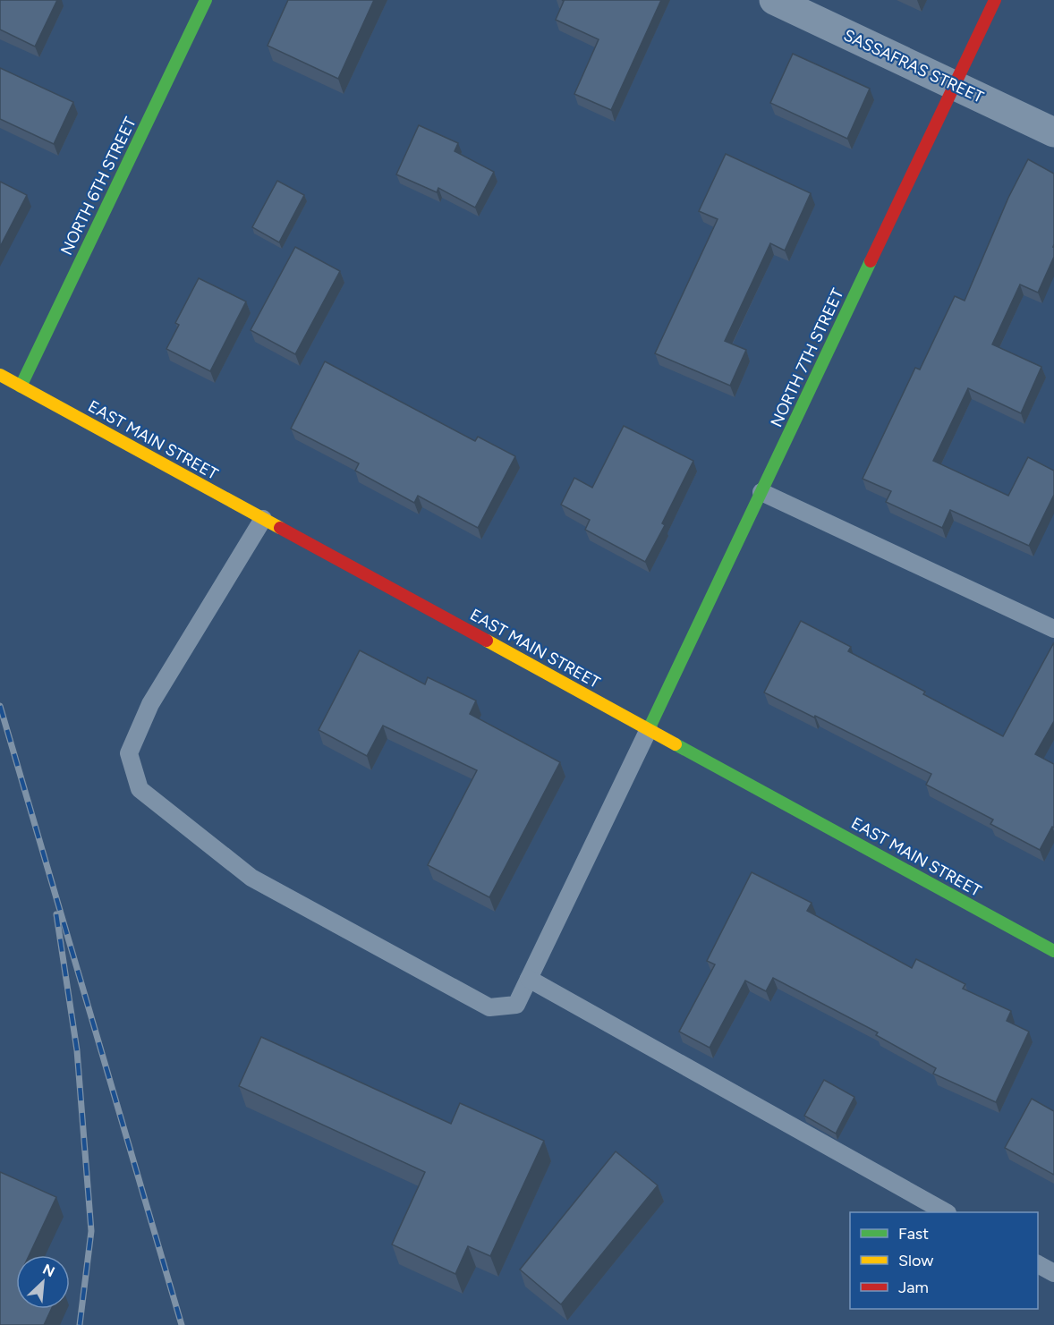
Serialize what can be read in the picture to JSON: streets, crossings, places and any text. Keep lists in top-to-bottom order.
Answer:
{
  "streets": {
    "main road": ["NORTH 6TH STREET", "NORTH 7TH STREET", "EAST MAIN STREET"],
    "street": ["SASSAFRAS STREET"]
  },
  "crossings": [
    ["SASSAFRAS STREET", "NORTH 7TH STREET"],
    ["NORTH 6TH STREET", "EAST MAIN STREET"],
    ["NORTH 7TH STREET", "EAST MAIN STREET"]
  ],
  "legend": ["Fast", "Slow", "Jam"],
  "north": "top right"
}
